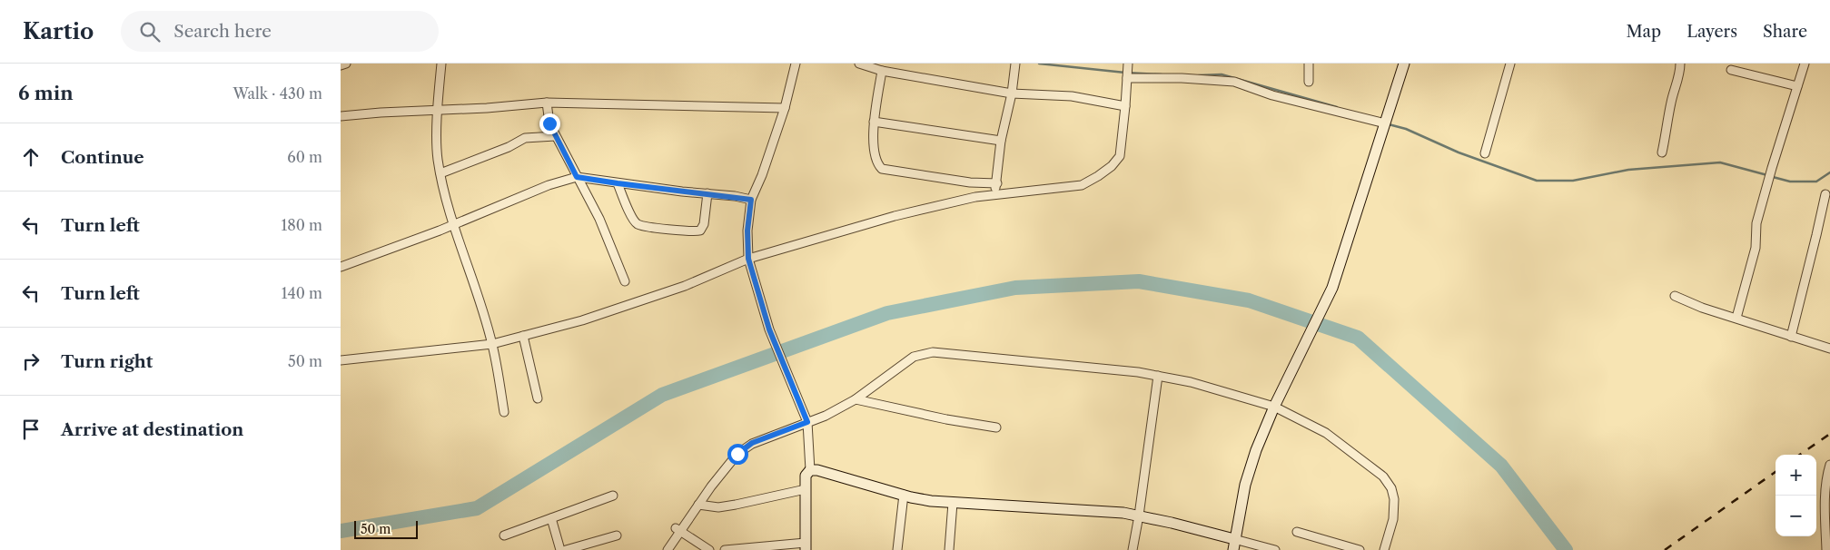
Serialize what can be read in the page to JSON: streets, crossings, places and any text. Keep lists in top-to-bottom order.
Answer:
{
  "scale_bar": "50 m",
  "page": {
    "header": "Kartio",
    "search": "Search here",
    "nav": ["Map", "Layers", "Share"],
    "heading": ["6 min", "Walk · 430 m"],
    "list": [
      ["Continue", "60 m"],
      ["Turn left", "180 m"],
      ["Turn left", "140 m"],
      ["Turn right", "50 m"],
      "Arrive at destination"
    ],
    "map_buttons": ["+", "−"],
    "scale": "50 m"
  }
}
